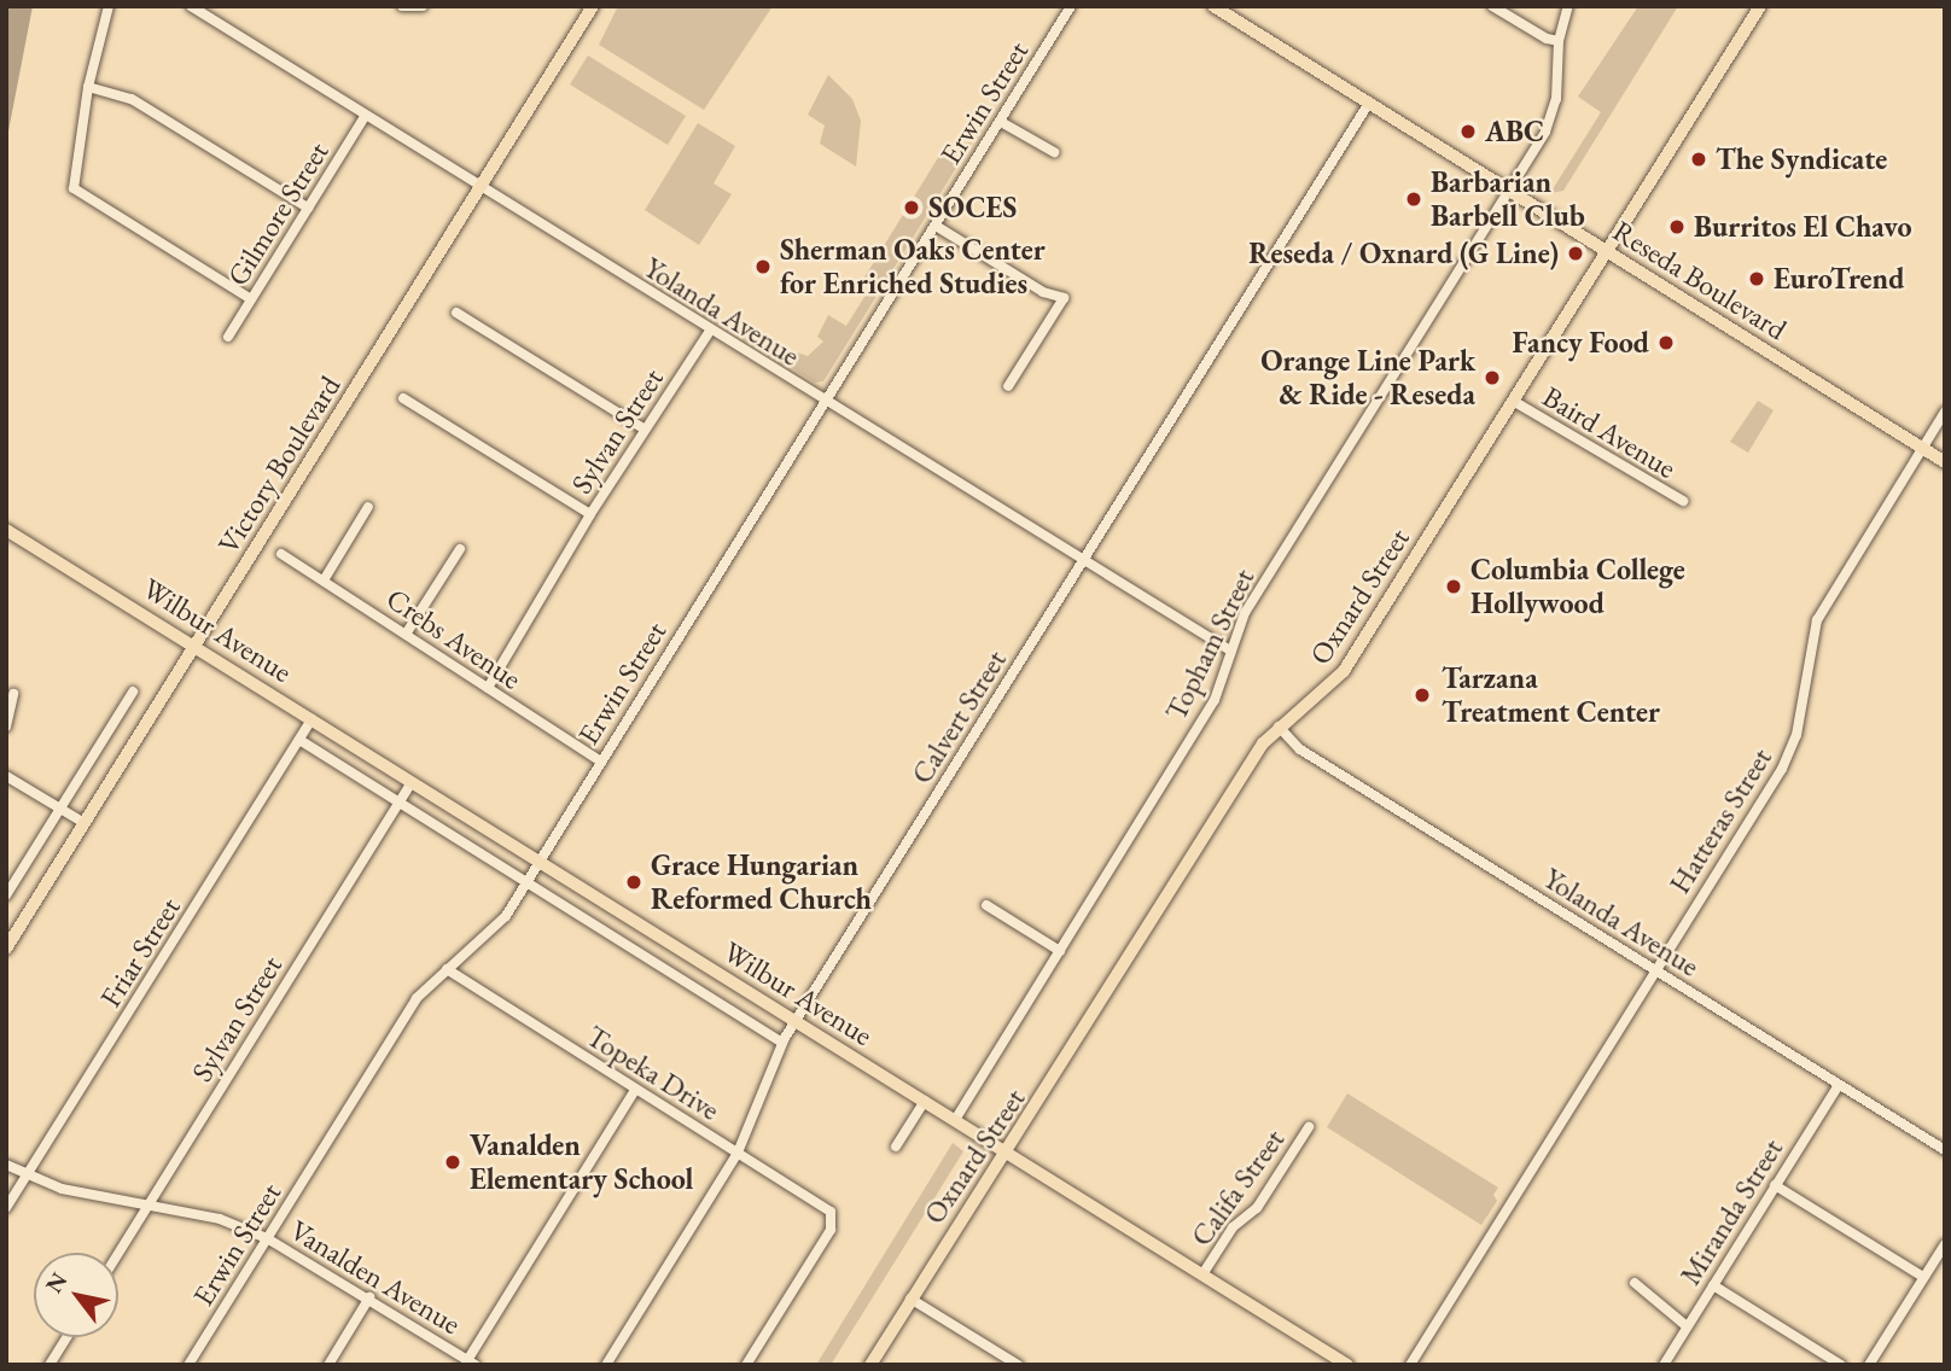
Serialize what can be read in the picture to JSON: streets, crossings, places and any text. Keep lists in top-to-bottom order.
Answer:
{
  "streets": {
    "main road": [
      "Reseda Boulevard",
      "Victory Boulevard",
      "Oxnard Street",
      "Wilbur Avenue"
    ],
    "street": [
      "Erwin Street",
      "Gilmore Street",
      "Yolanda Avenue",
      "Sylvan Street",
      "Baird Avenue",
      "Crebs Avenue",
      "Topham Street",
      "Calvert Street",
      "Hatteras Street",
      "Friar Street",
      "Topeka Drive",
      "Califa Street",
      "Miranda Street",
      "Vanalden Avenue"
    ]
  },
  "crossings": [
    ["Erwin Street", "Yolanda Avenue"],
    ["Erwin Street", "Wilbur Avenue"],
    ["Erwin Street", "Crebs Avenue"],
    ["Erwin Street", "Topeka Drive"],
    ["Erwin Street", "Vanalden Avenue"],
    ["Gilmore Street", "Yolanda Avenue"],
    ["Reseda Boulevard", "Oxnard Street"],
    ["Reseda Boulevard", "Topham Street"],
    ["Reseda Boulevard", "Calvert Street"],
    ["Reseda Boulevard", "Hatteras Street"],
    ["Yolanda Avenue", "Sylvan Street"],
    ["Yolanda Avenue", "Victory Boulevard"],
    ["Yolanda Avenue", "Oxnard Street"],
    ["Yolanda Avenue", "Topham Street"],
    ["Yolanda Avenue", "Calvert Street"],
    ["Yolanda Avenue", "Hatteras Street"],
    ["Yolanda Avenue", "Miranda Street"],
    ["Sylvan Street", "Wilbur Avenue"],
    ["Sylvan Street", "Crebs Avenue"],
    ["Sylvan Street", "Vanalden Avenue"],
    ["Baird Avenue", "Oxnard Street"],
    ["Victory Boulevard", "Wilbur Avenue"],
    ["Oxnard Street", "Wilbur Avenue"],
    ["Wilbur Avenue", "Topham Street"],
    ["Wilbur Avenue", "Calvert Street"],
    ["Wilbur Avenue", "Friar Street"],
    ["Wilbur Avenue", "Califa Street"],
    ["Calvert Street", "Topeka Drive"],
    ["Friar Street", "Vanalden Avenue"]
  ],
  "places": [
    "ABC",
    "The Syndicate",
    "Barbarian Barbell Club",
    "SOCES",
    "Burritos El Chavo",
    "Reseda / Oxnard (G Line)",
    "Sherman Oaks Center for Enriched Studies",
    "EuroTrend",
    "Fancy Food",
    "Orange Line Park & Ride - Reseda",
    "Columbia College Hollywood",
    "Tarzana Treatment Center",
    "Grace Hungarian Reformed Church",
    "Vanalden Elementary School"
  ],
  "north": "top left"
}
